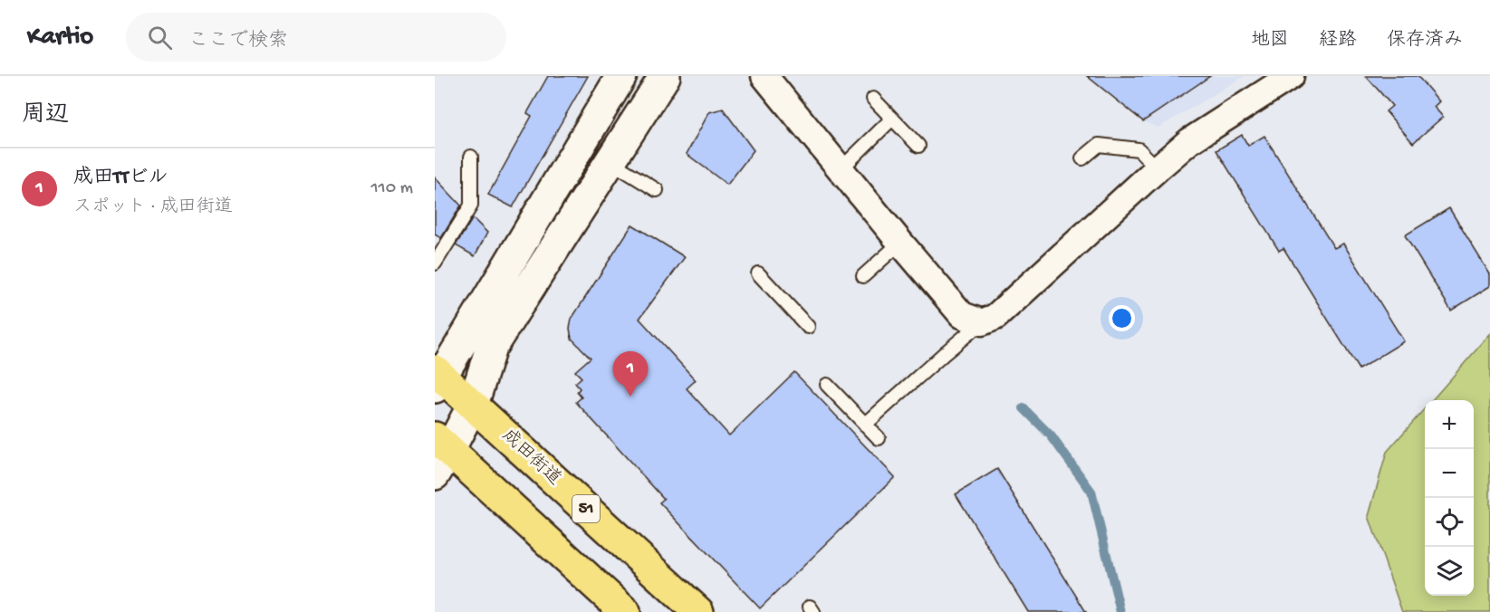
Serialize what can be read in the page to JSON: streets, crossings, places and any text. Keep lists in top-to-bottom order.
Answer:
{
  "streets": {
    "highway": ["成田街道", "51"]
  },
  "page": {
    "header": "Kartio",
    "search": "ここで検索",
    "nav": ["地図", "経路", "保存済み"],
    "heading": "周辺",
    "list": [
      {
        "mark": "1",
        "name": "成田TTビル",
        "note": "スポット · 成田街道",
        "value": "110 m"
      }
    ],
    "pins": "1",
    "map_buttons": ["+", "−"]
  }
}
